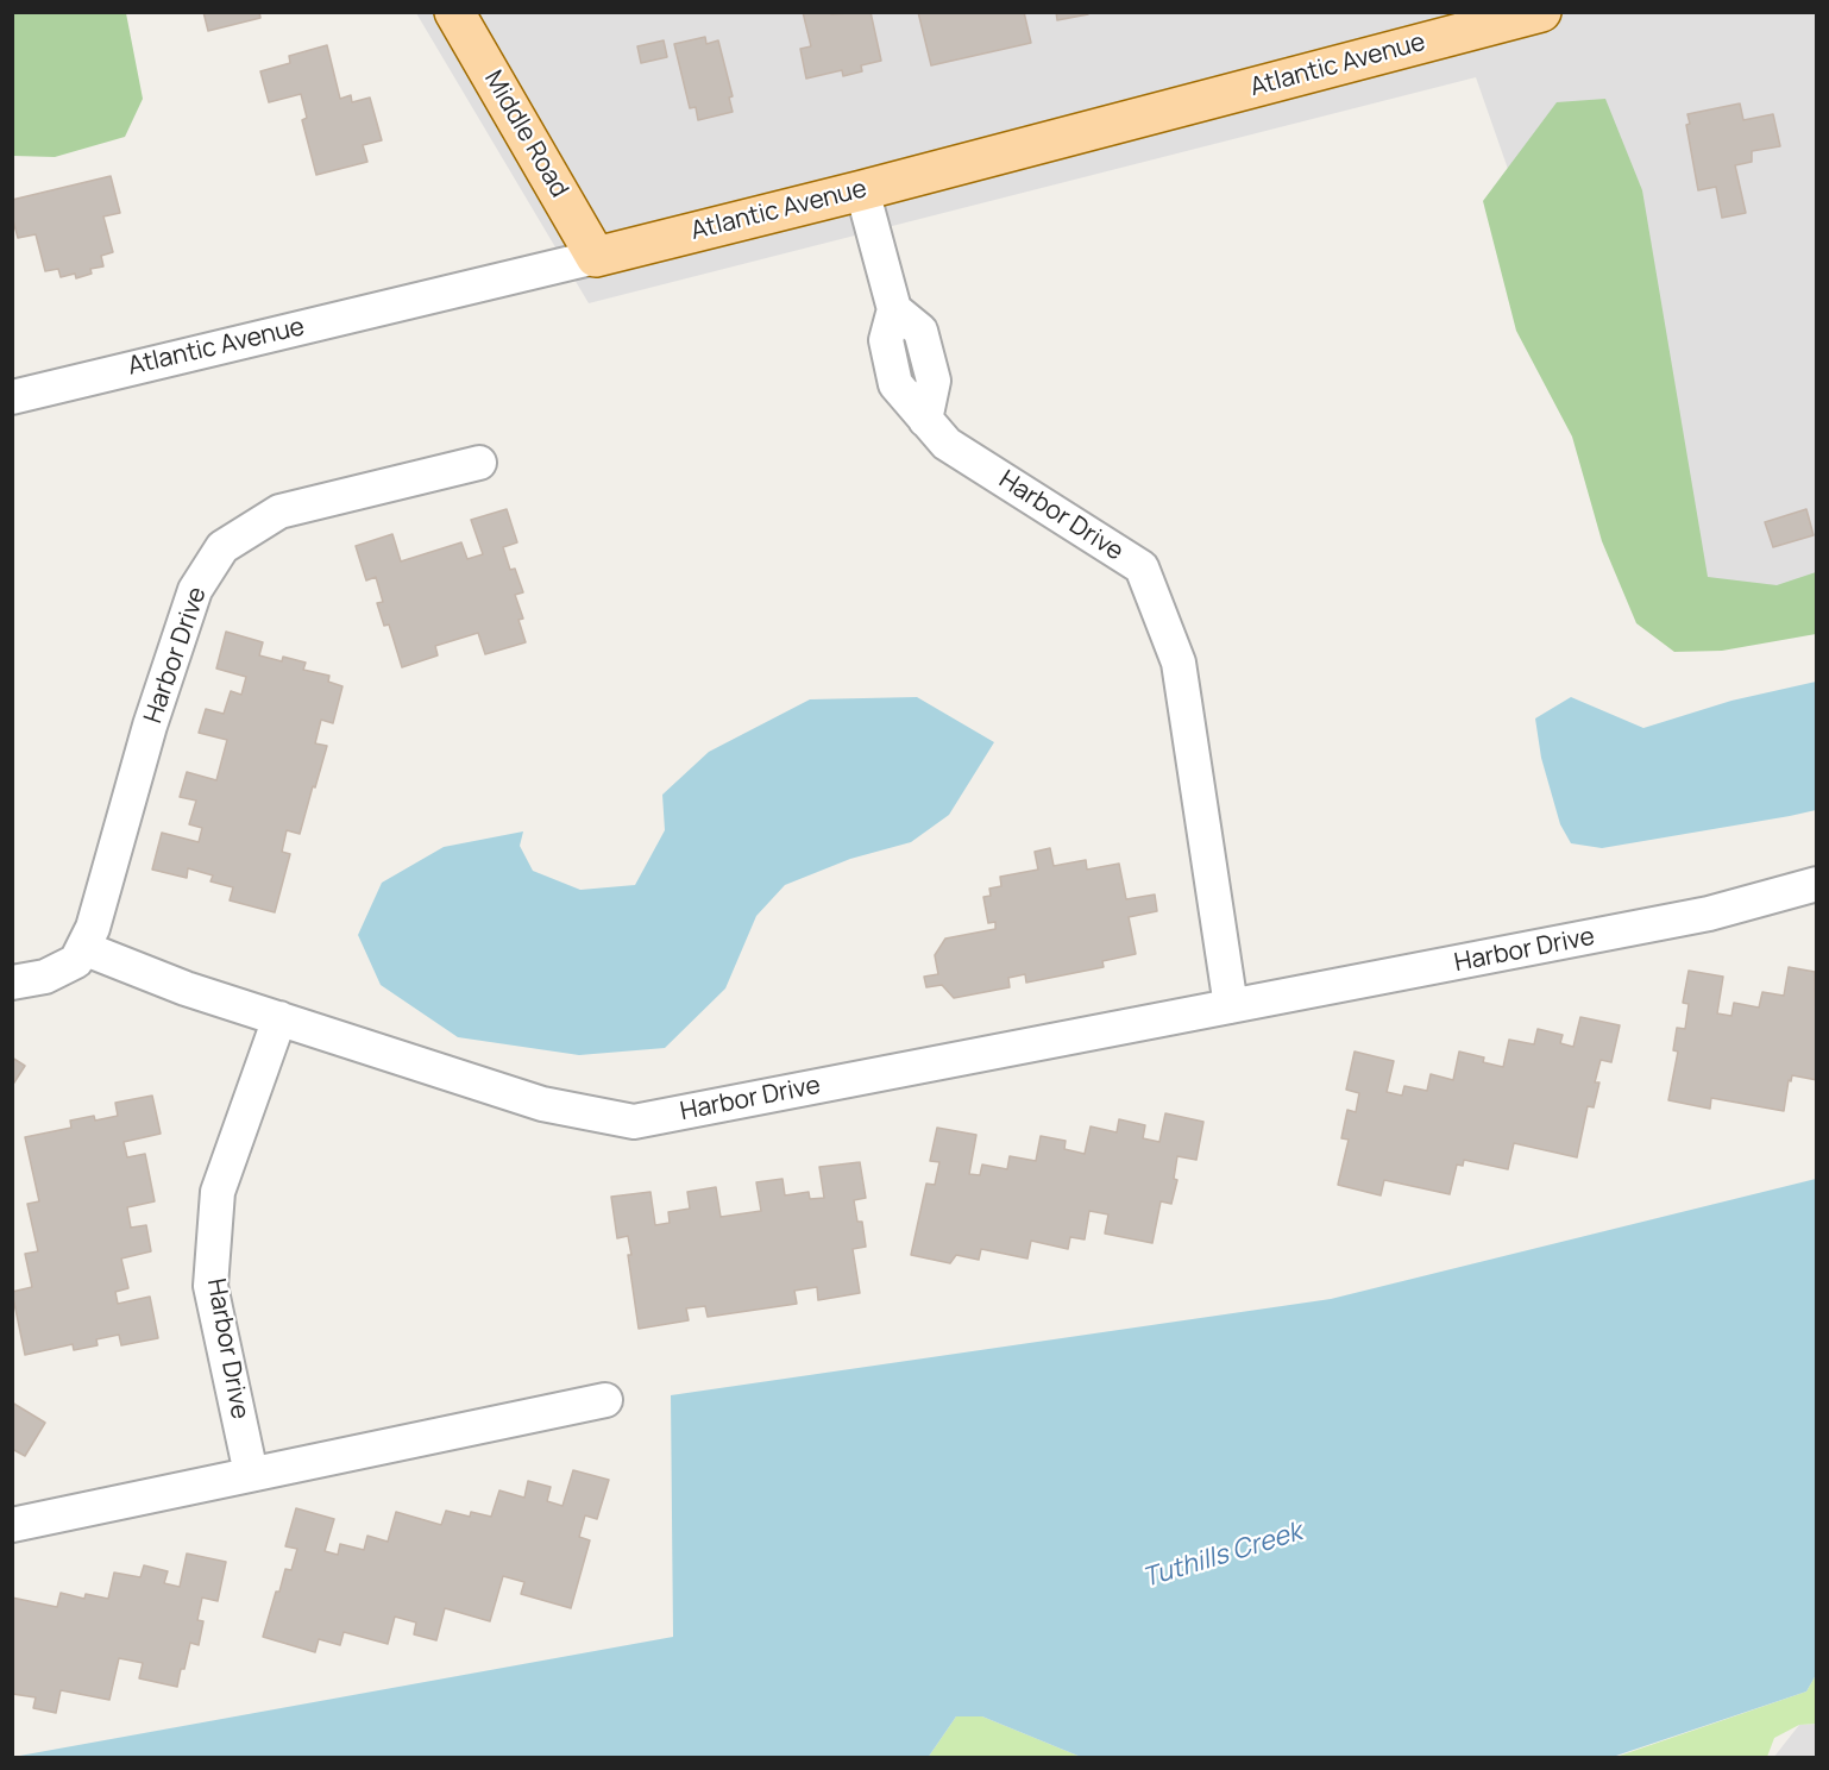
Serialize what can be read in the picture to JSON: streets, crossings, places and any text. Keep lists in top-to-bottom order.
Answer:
{
  "streets": {
    "main road": ["Atlantic Avenue", "Middle Road"],
    "street": ["Harbor Drive"]
  },
  "crossings": [
    ["Atlantic Avenue", "Middle Road"],
    ["Atlantic Avenue", "Harbor Drive"]
  ],
  "water": ["Tuthills Creek"]
}
